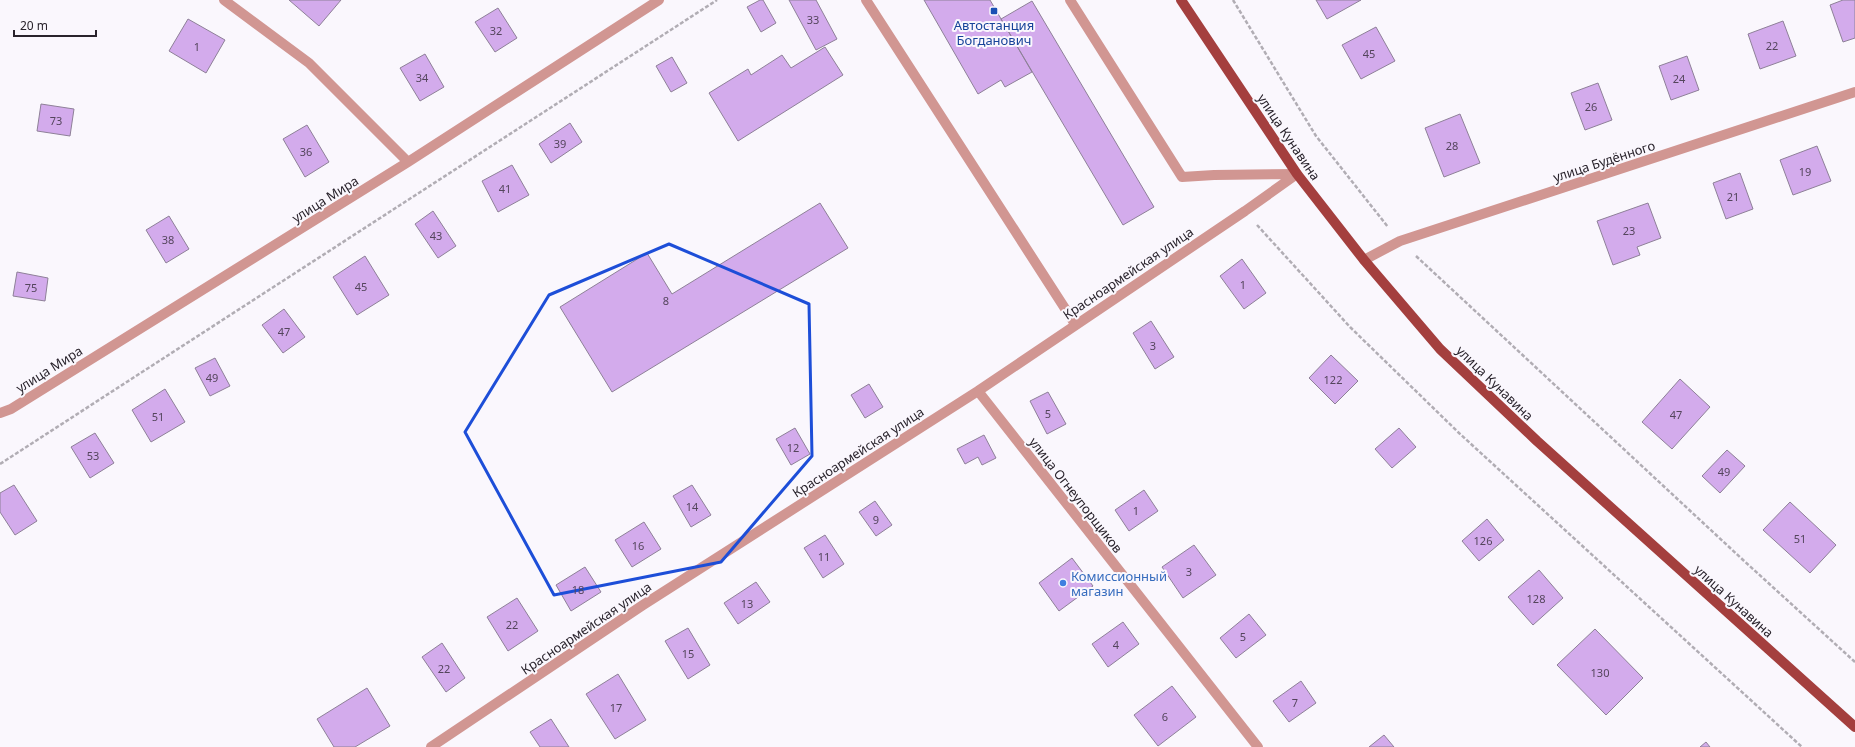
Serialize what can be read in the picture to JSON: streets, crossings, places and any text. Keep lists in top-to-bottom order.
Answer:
{
  "streets": {
    "main road": ["улица Кунавина"],
    "street": [
      "улица Будённого",
      "улица Мира",
      "Красноармейская улица",
      "улица Огнеупорщиков"
    ]
  },
  "crossings": [
    ["улица Кунавина", "улица Будённого"],
    ["улица Кунавина", "Красноармейская улица"],
    ["Красноармейская улица", "улица Огнеупорщиков"]
  ],
  "places": {
    "transit": ["Автостанция Богданович"],
    "other": ["Комиссионный магазин"]
  },
  "house_numbers": [
    "33",
    "32",
    "22",
    "1",
    "45",
    "34",
    "24",
    "26",
    "73",
    "39",
    "28",
    "36",
    "19",
    "41",
    "21",
    "23",
    "43",
    "38",
    "1",
    "45",
    "75",
    "8",
    "47",
    "3",
    "49",
    "122",
    "5",
    "47",
    "51",
    "12",
    "53",
    "49",
    "14",
    "1",
    "9",
    "51",
    "126",
    "16",
    "11",
    "3",
    "18",
    "128",
    "13",
    "22",
    "5",
    "4",
    "15",
    "22",
    "130",
    "7",
    "17",
    "6"
  ],
  "scale_bar": "20 m"
}
